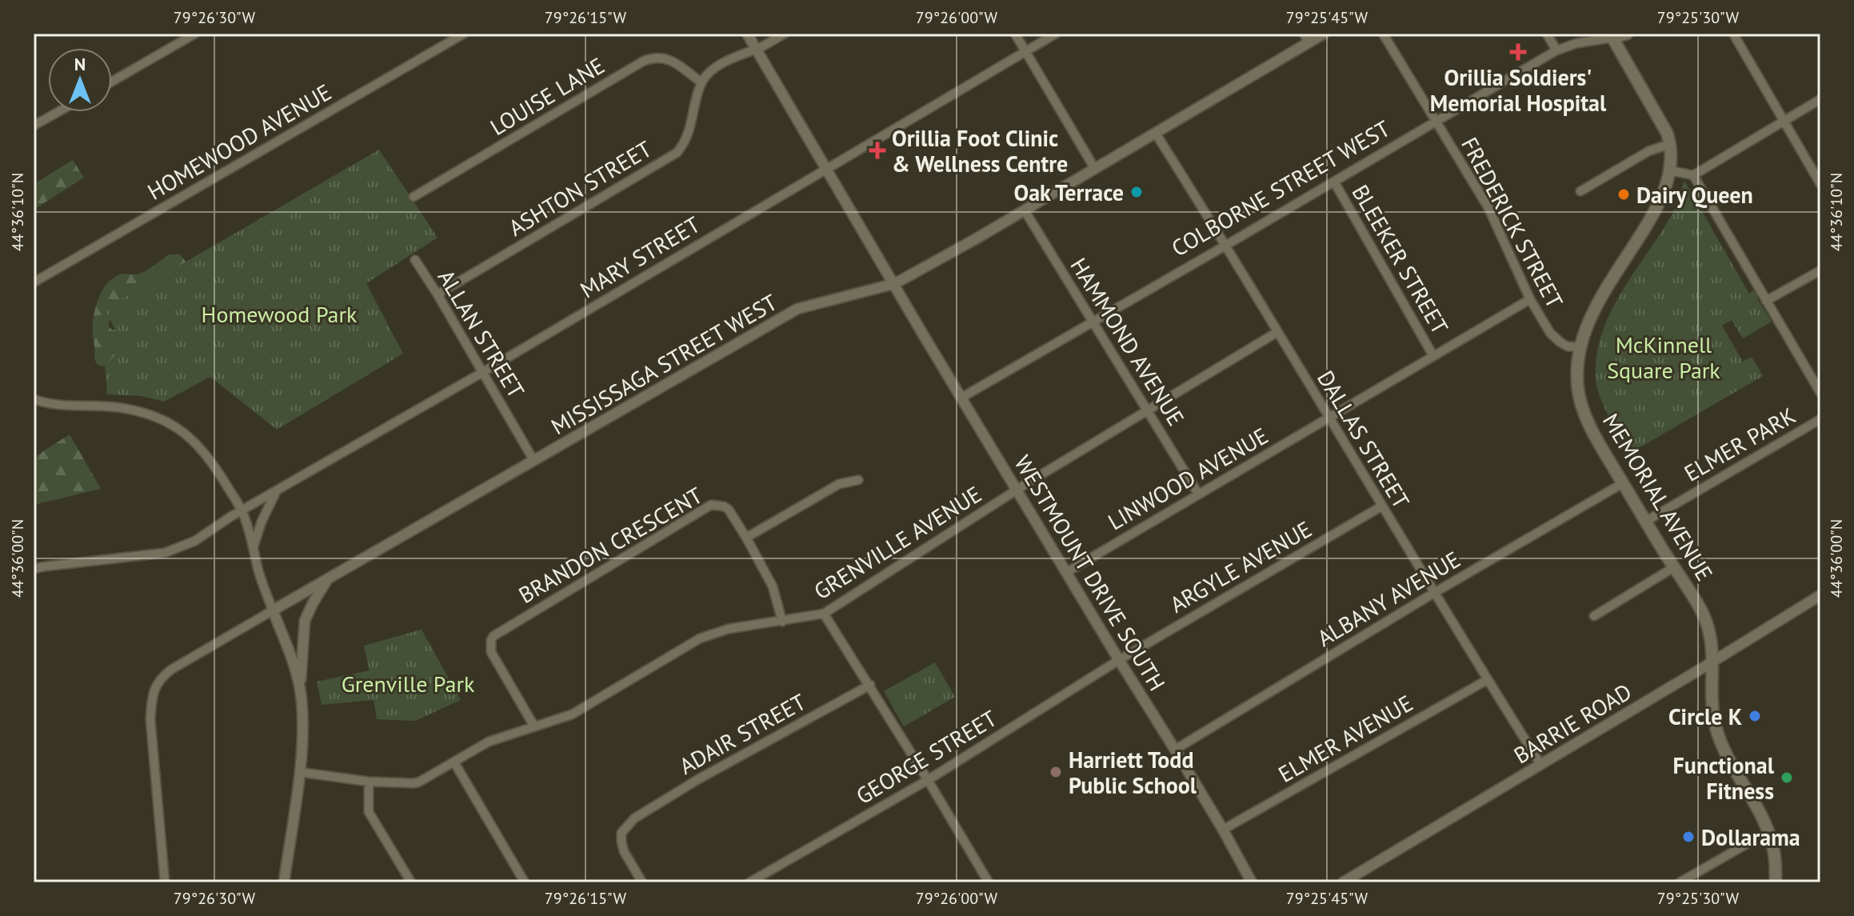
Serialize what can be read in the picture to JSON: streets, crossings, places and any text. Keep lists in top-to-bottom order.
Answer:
{
  "streets": {
    "main road": ["COLBORNE STREET WEST", "MEMORIAL AVENUE"],
    "street": [
      "LOUISE LANE",
      "HOMEWOOD AVENUE",
      "ASHTON STREET",
      "FREDERICK STREET",
      "MARY STREET",
      "BLEEKER STREET",
      "ALLAN STREET",
      "HAMMOND AVENUE",
      "MISSISSAGA STREET WEST",
      "DALLAS STREET",
      "ELMER PARK",
      "LINWOOD AVENUE",
      "GRENVILLE AVENUE",
      "BRANDON CRESCENT",
      "ARGYLE AVENUE",
      "WESTMOUNT DRIVE SOUTH",
      "ALBANY AVENUE",
      "BARRIE ROAD",
      "ADAIR STREET",
      "ELMER AVENUE",
      "GEORGE STREET"
    ]
  },
  "crossings": [
    ["LOUISE LANE", "ASHTON STREET"],
    ["ASHTON STREET", "ALLAN STREET"],
    ["COLBORNE STREET WEST", "FREDERICK STREET"],
    ["COLBORNE STREET WEST", "BLEEKER STREET"],
    ["COLBORNE STREET WEST", "HAMMOND AVENUE"],
    ["COLBORNE STREET WEST", "DALLAS STREET"],
    ["COLBORNE STREET WEST", "MEMORIAL AVENUE"],
    ["COLBORNE STREET WEST", "WESTMOUNT DRIVE SOUTH"],
    ["FREDERICK STREET", "LINWOOD AVENUE"],
    ["FREDERICK STREET", "MEMORIAL AVENUE"],
    ["MARY STREET", "ALLAN STREET"],
    ["MARY STREET", "WESTMOUNT DRIVE SOUTH"],
    ["BLEEKER STREET", "LINWOOD AVENUE"],
    ["ALLAN STREET", "MISSISSAGA STREET WEST"],
    ["HAMMOND AVENUE", "MISSISSAGA STREET WEST"],
    ["HAMMOND AVENUE", "LINWOOD AVENUE"],
    ["HAMMOND AVENUE", "GRENVILLE AVENUE"],
    ["MISSISSAGA STREET WEST", "DALLAS STREET"],
    ["MISSISSAGA STREET WEST", "WESTMOUNT DRIVE SOUTH"],
    ["DALLAS STREET", "LINWOOD AVENUE"],
    ["DALLAS STREET", "GRENVILLE AVENUE"],
    ["DALLAS STREET", "ARGYLE AVENUE"],
    ["DALLAS STREET", "ALBANY AVENUE"],
    ["DALLAS STREET", "BARRIE ROAD"],
    ["DALLAS STREET", "ELMER AVENUE"],
    ["ELMER PARK", "MEMORIAL AVENUE"],
    ["LINWOOD AVENUE", "WESTMOUNT DRIVE SOUTH"],
    ["MEMORIAL AVENUE", "ALBANY AVENUE"],
    ["MEMORIAL AVENUE", "BARRIE ROAD"],
    ["GRENVILLE AVENUE", "BRANDON CRESCENT"],
    ["GRENVILLE AVENUE", "WESTMOUNT DRIVE SOUTH"],
    ["ARGYLE AVENUE", "WESTMOUNT DRIVE SOUTH"],
    ["ARGYLE AVENUE", "GEORGE STREET"],
    ["WESTMOUNT DRIVE SOUTH", "ALBANY AVENUE"],
    ["WESTMOUNT DRIVE SOUTH", "ELMER AVENUE"],
    ["WESTMOUNT DRIVE SOUTH", "GEORGE STREET"]
  ],
  "parks": ["Homewood Park", "McKinnell Square Park", "Grenville Park"],
  "places": {
    "health": ["Orillia Soldiers' Memorial Hospital", "Orillia Foot Clinic & Wellness Centre"],
    "other": [
      "Oak Terrace",
      "Dairy Queen",
      "Circle K",
      "Harriett Todd Public School",
      "Functional Fitness",
      "Dollarama"
    ]
  },
  "north": "top",
  "coordinates": [
    "79°26'30\"W",
    "79°26'15\"W",
    "79°26'00\"W",
    "79°25'45\"W",
    "79°25'30\"W",
    "44°36'10\"N",
    "44°36'00\"N"
  ]
}
